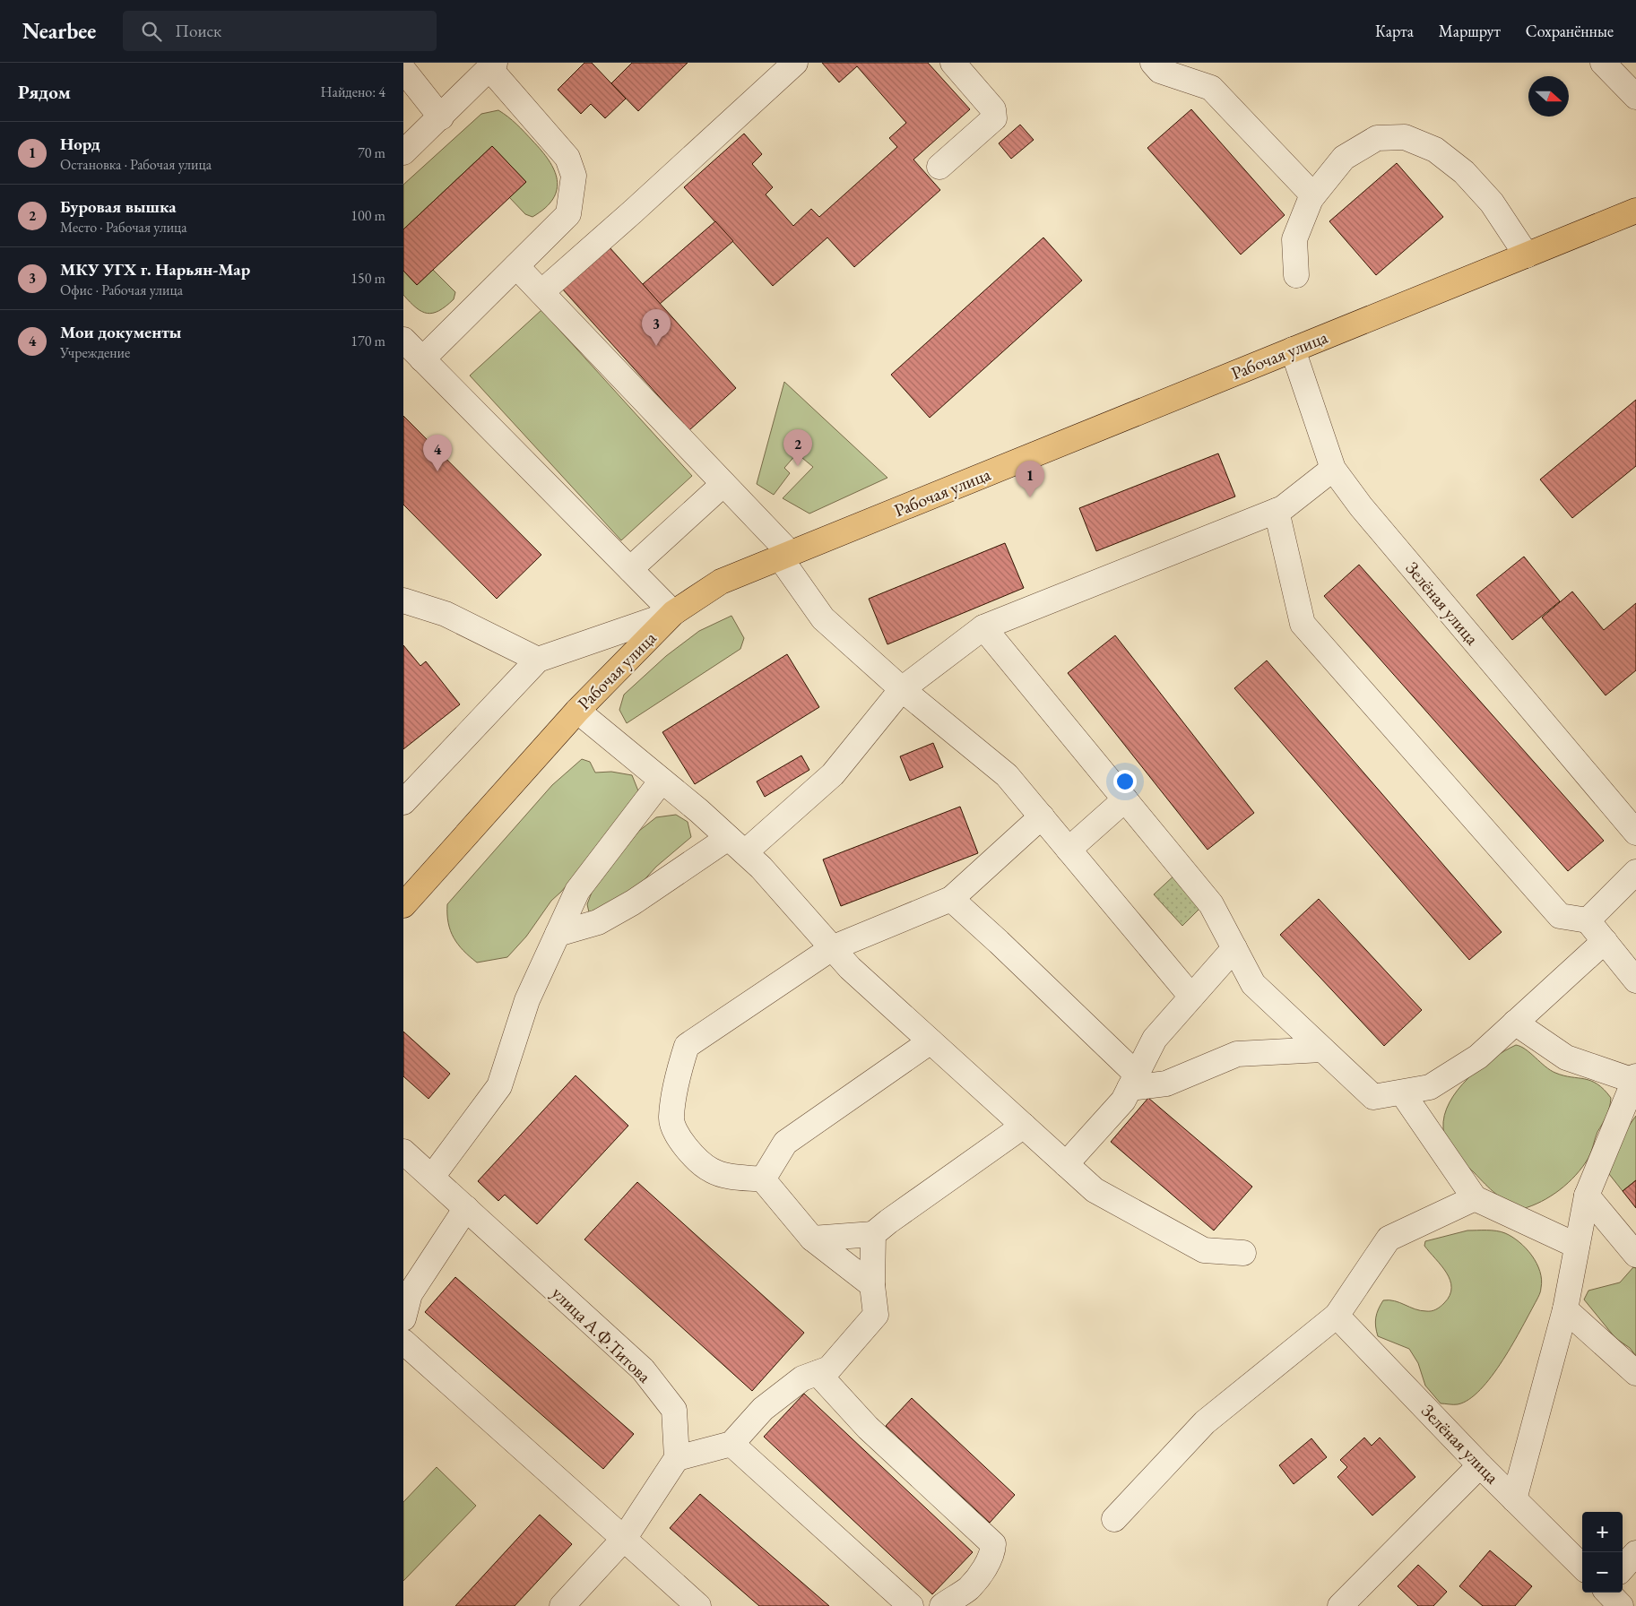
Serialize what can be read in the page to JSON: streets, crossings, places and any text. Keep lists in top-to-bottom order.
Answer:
{
  "streets": {
    "main road": ["Рабочая улица"],
    "street": ["Зелёная улица", "улица А.Ф.Титова"]
  },
  "crossings": [
    ["Рабочая улица", "Зелёная улица"]
  ],
  "north": "right",
  "page": {
    "header": "Nearbee",
    "search": "Поиск",
    "nav": ["Карта", "Маршрут", "Сохранённые"],
    "heading": ["Рядом", "Найдено: 4"],
    "list": [
      {
        "mark": "1",
        "name": "Норд",
        "note": "Остановка · Рабочая улица",
        "value": "70 m"
      },
      {
        "mark": "2",
        "name": "Буровая вышка",
        "note": "Место · Рабочая улица",
        "value": "100 m"
      },
      {
        "mark": "3",
        "name": "МКУ УГХ г. Нарьян-Мар",
        "note": "Офис · Рабочая улица",
        "value": "150 m"
      },
      {
        "mark": "4",
        "name": "Мои документы",
        "note": "Учреждение",
        "value": "170 m"
      }
    ],
    "pins": [
      "3",
      "2",
      "4",
      "1"
    ],
    "map_buttons": ["+", "−"]
  }
}
